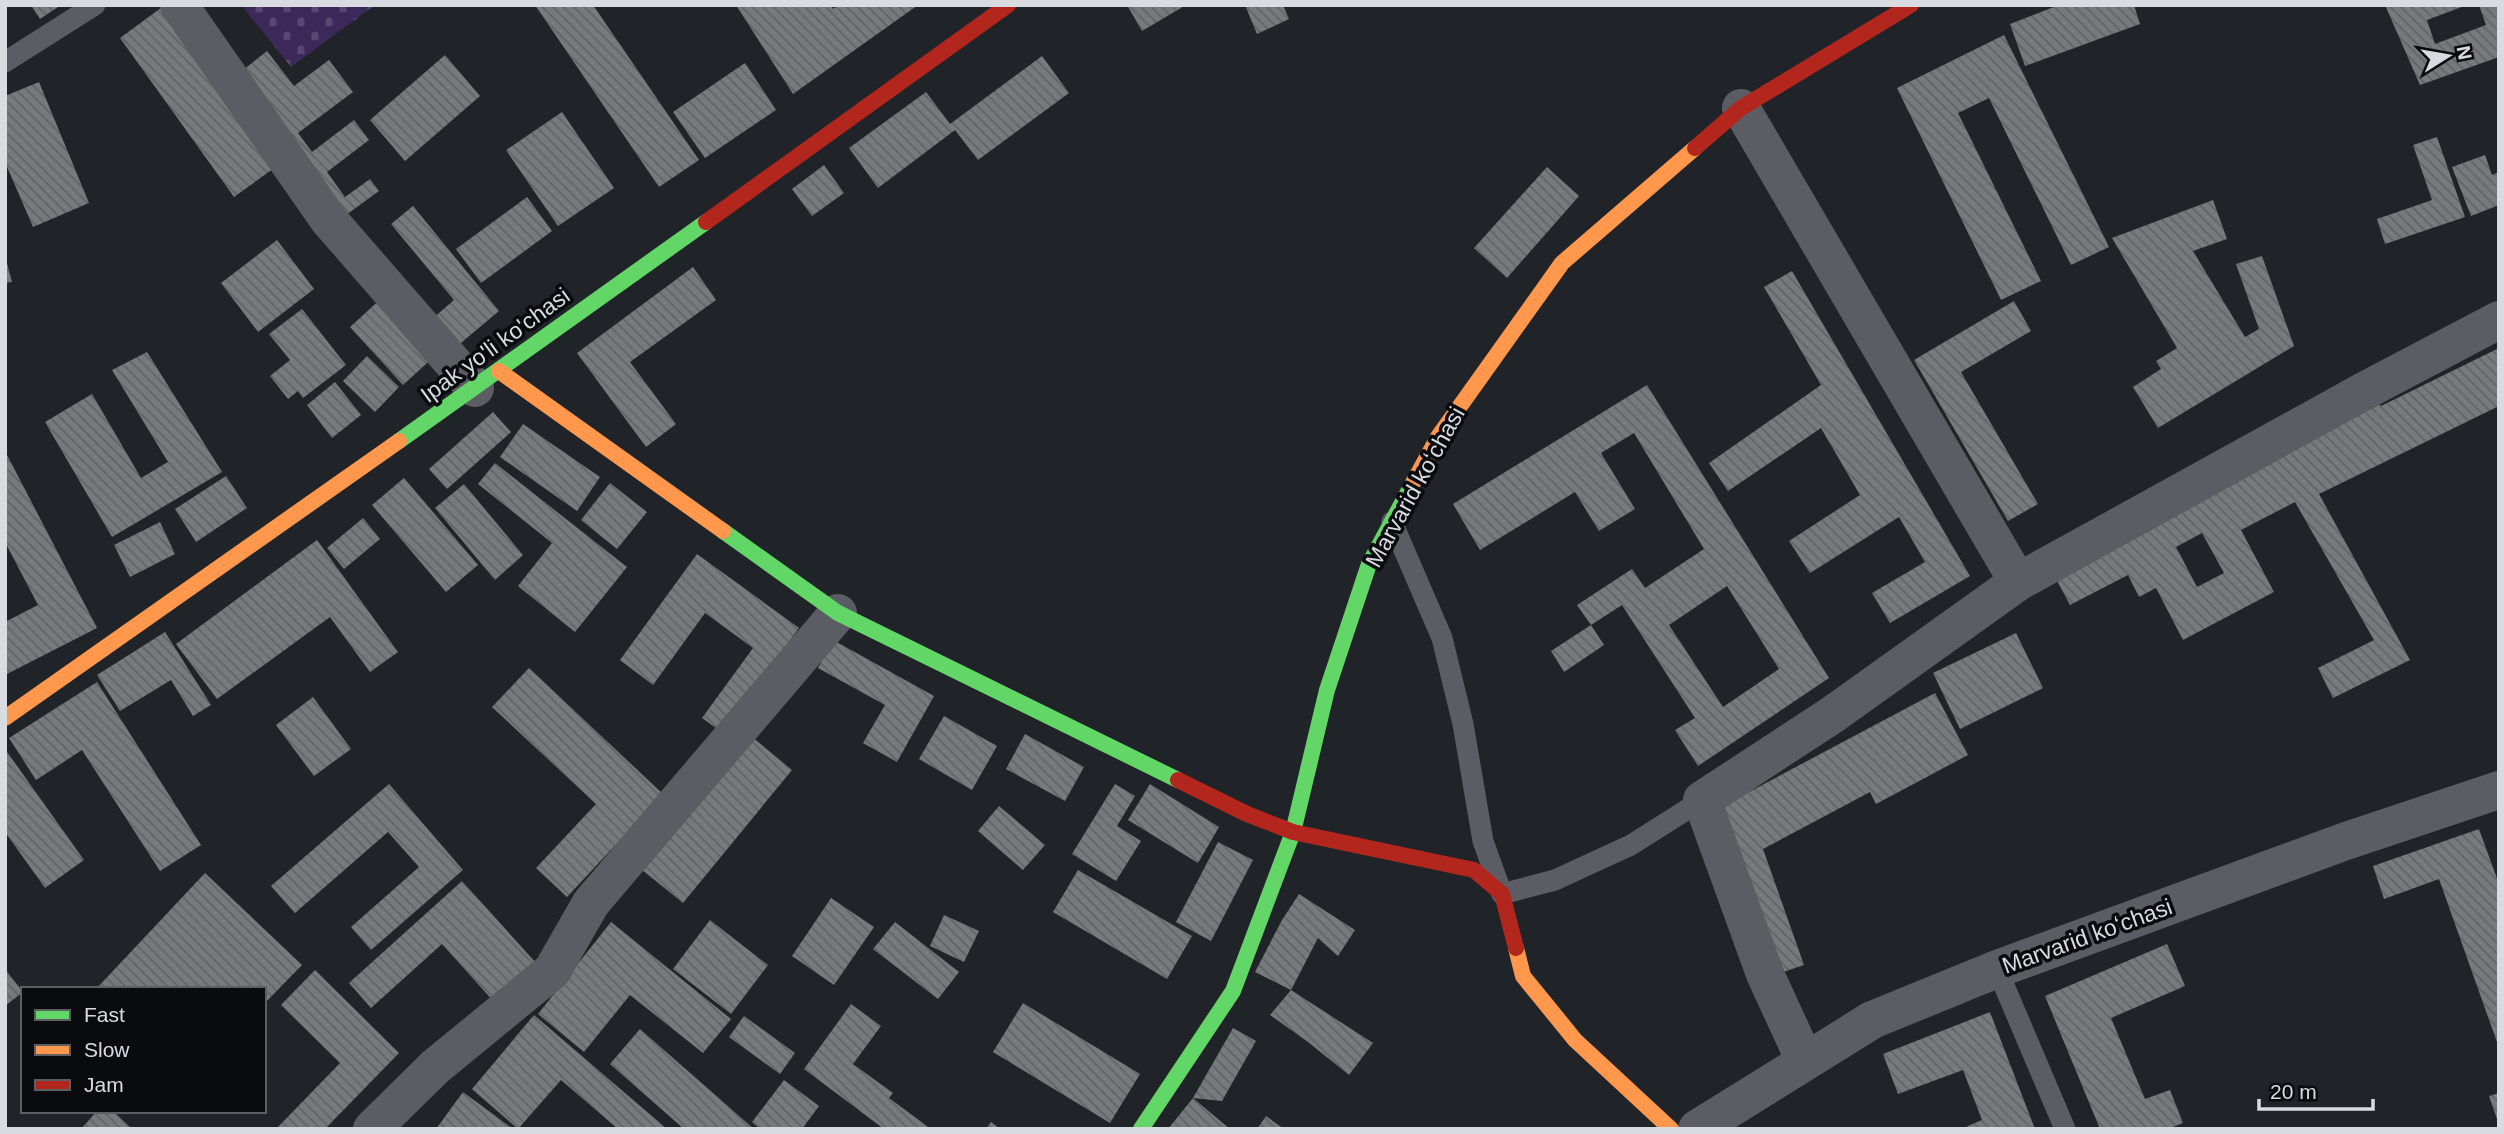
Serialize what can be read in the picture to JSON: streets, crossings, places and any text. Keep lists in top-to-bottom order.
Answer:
{
  "streets": {
    "street": ["Ipak yo'li ko'chasi", "Marvarid koʻchasi"]
  },
  "legend": ["Fast", "Slow", "Jam"],
  "scale_bar": "20 m",
  "north": "right"
}
